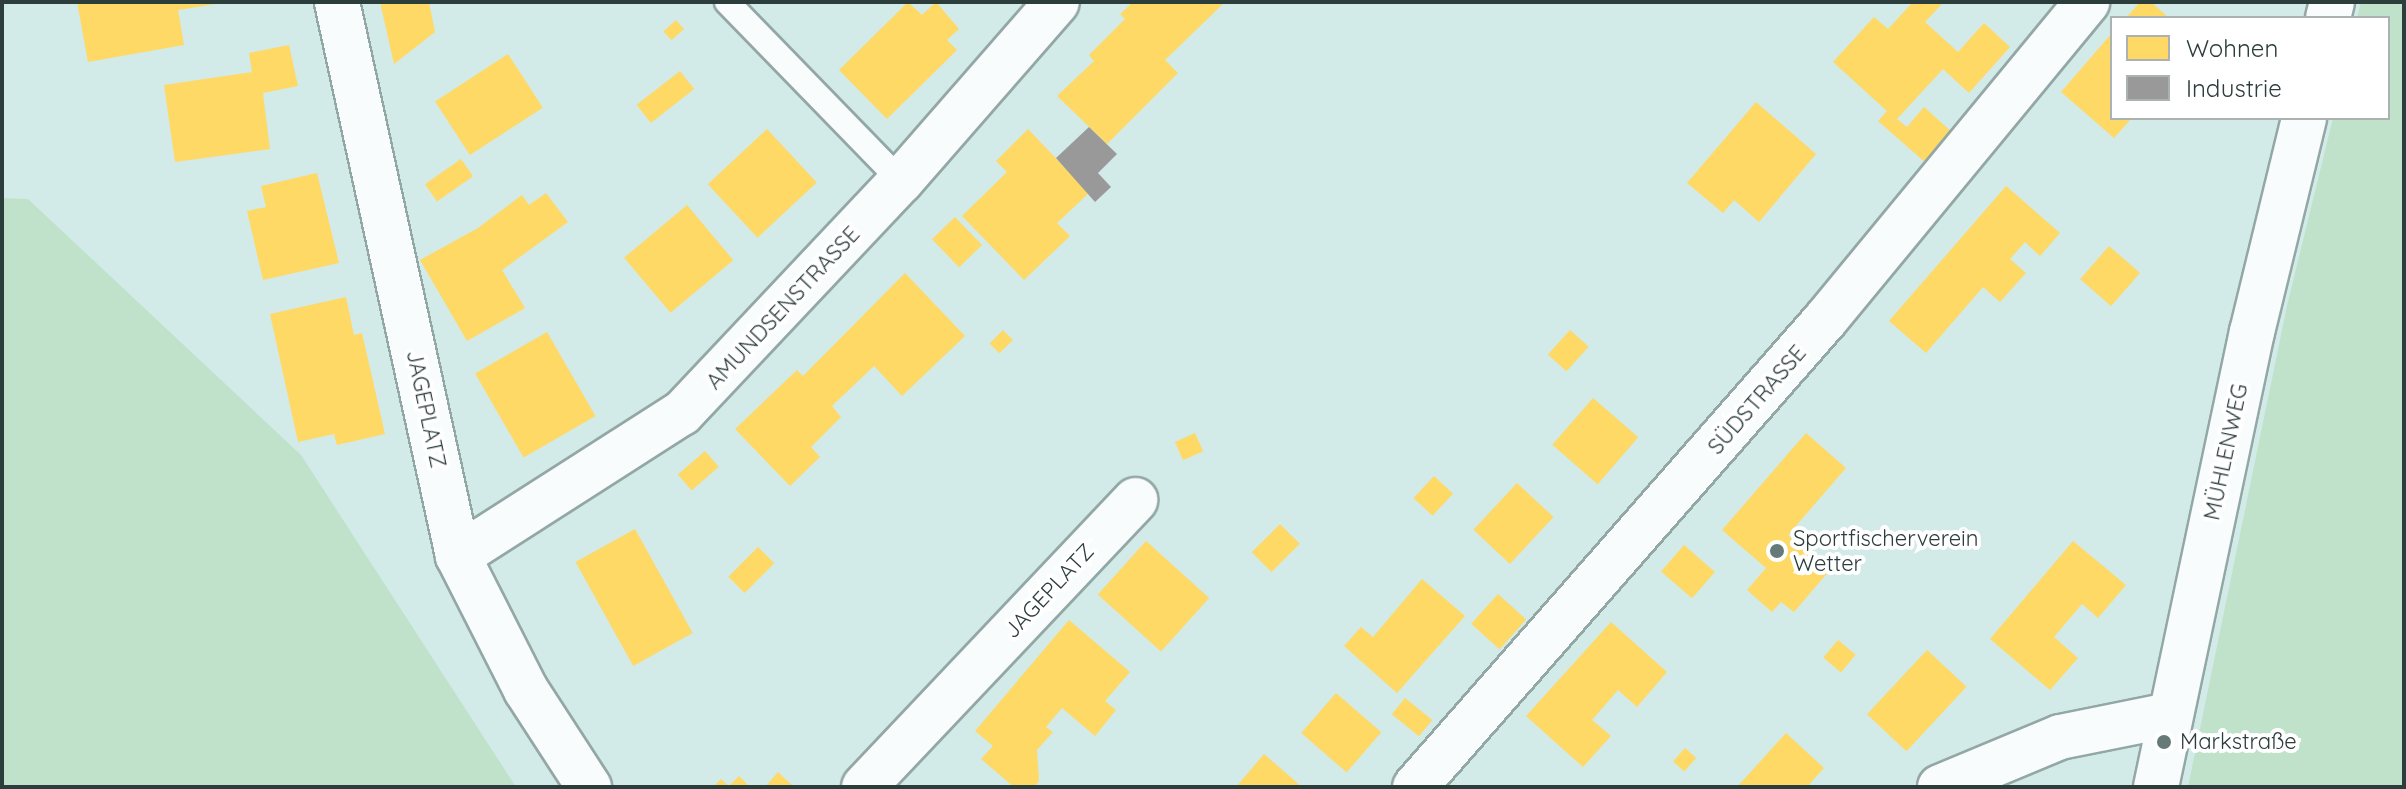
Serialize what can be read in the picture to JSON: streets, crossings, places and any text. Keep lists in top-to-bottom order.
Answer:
{
  "streets": {
    "street": [
      "AMUNDSENSTRASSE",
      "SÜDSTRASSE",
      "JAGEPLATZ",
      "MÜHLENWEG"
    ]
  },
  "crossings": [
    ["AMUNDSENSTRASSE", "JAGEPLATZ"]
  ],
  "places": ["Sportfischerverein Wetter", "Markstraße"],
  "legend": ["Wohnen", "Industrie"]
}
